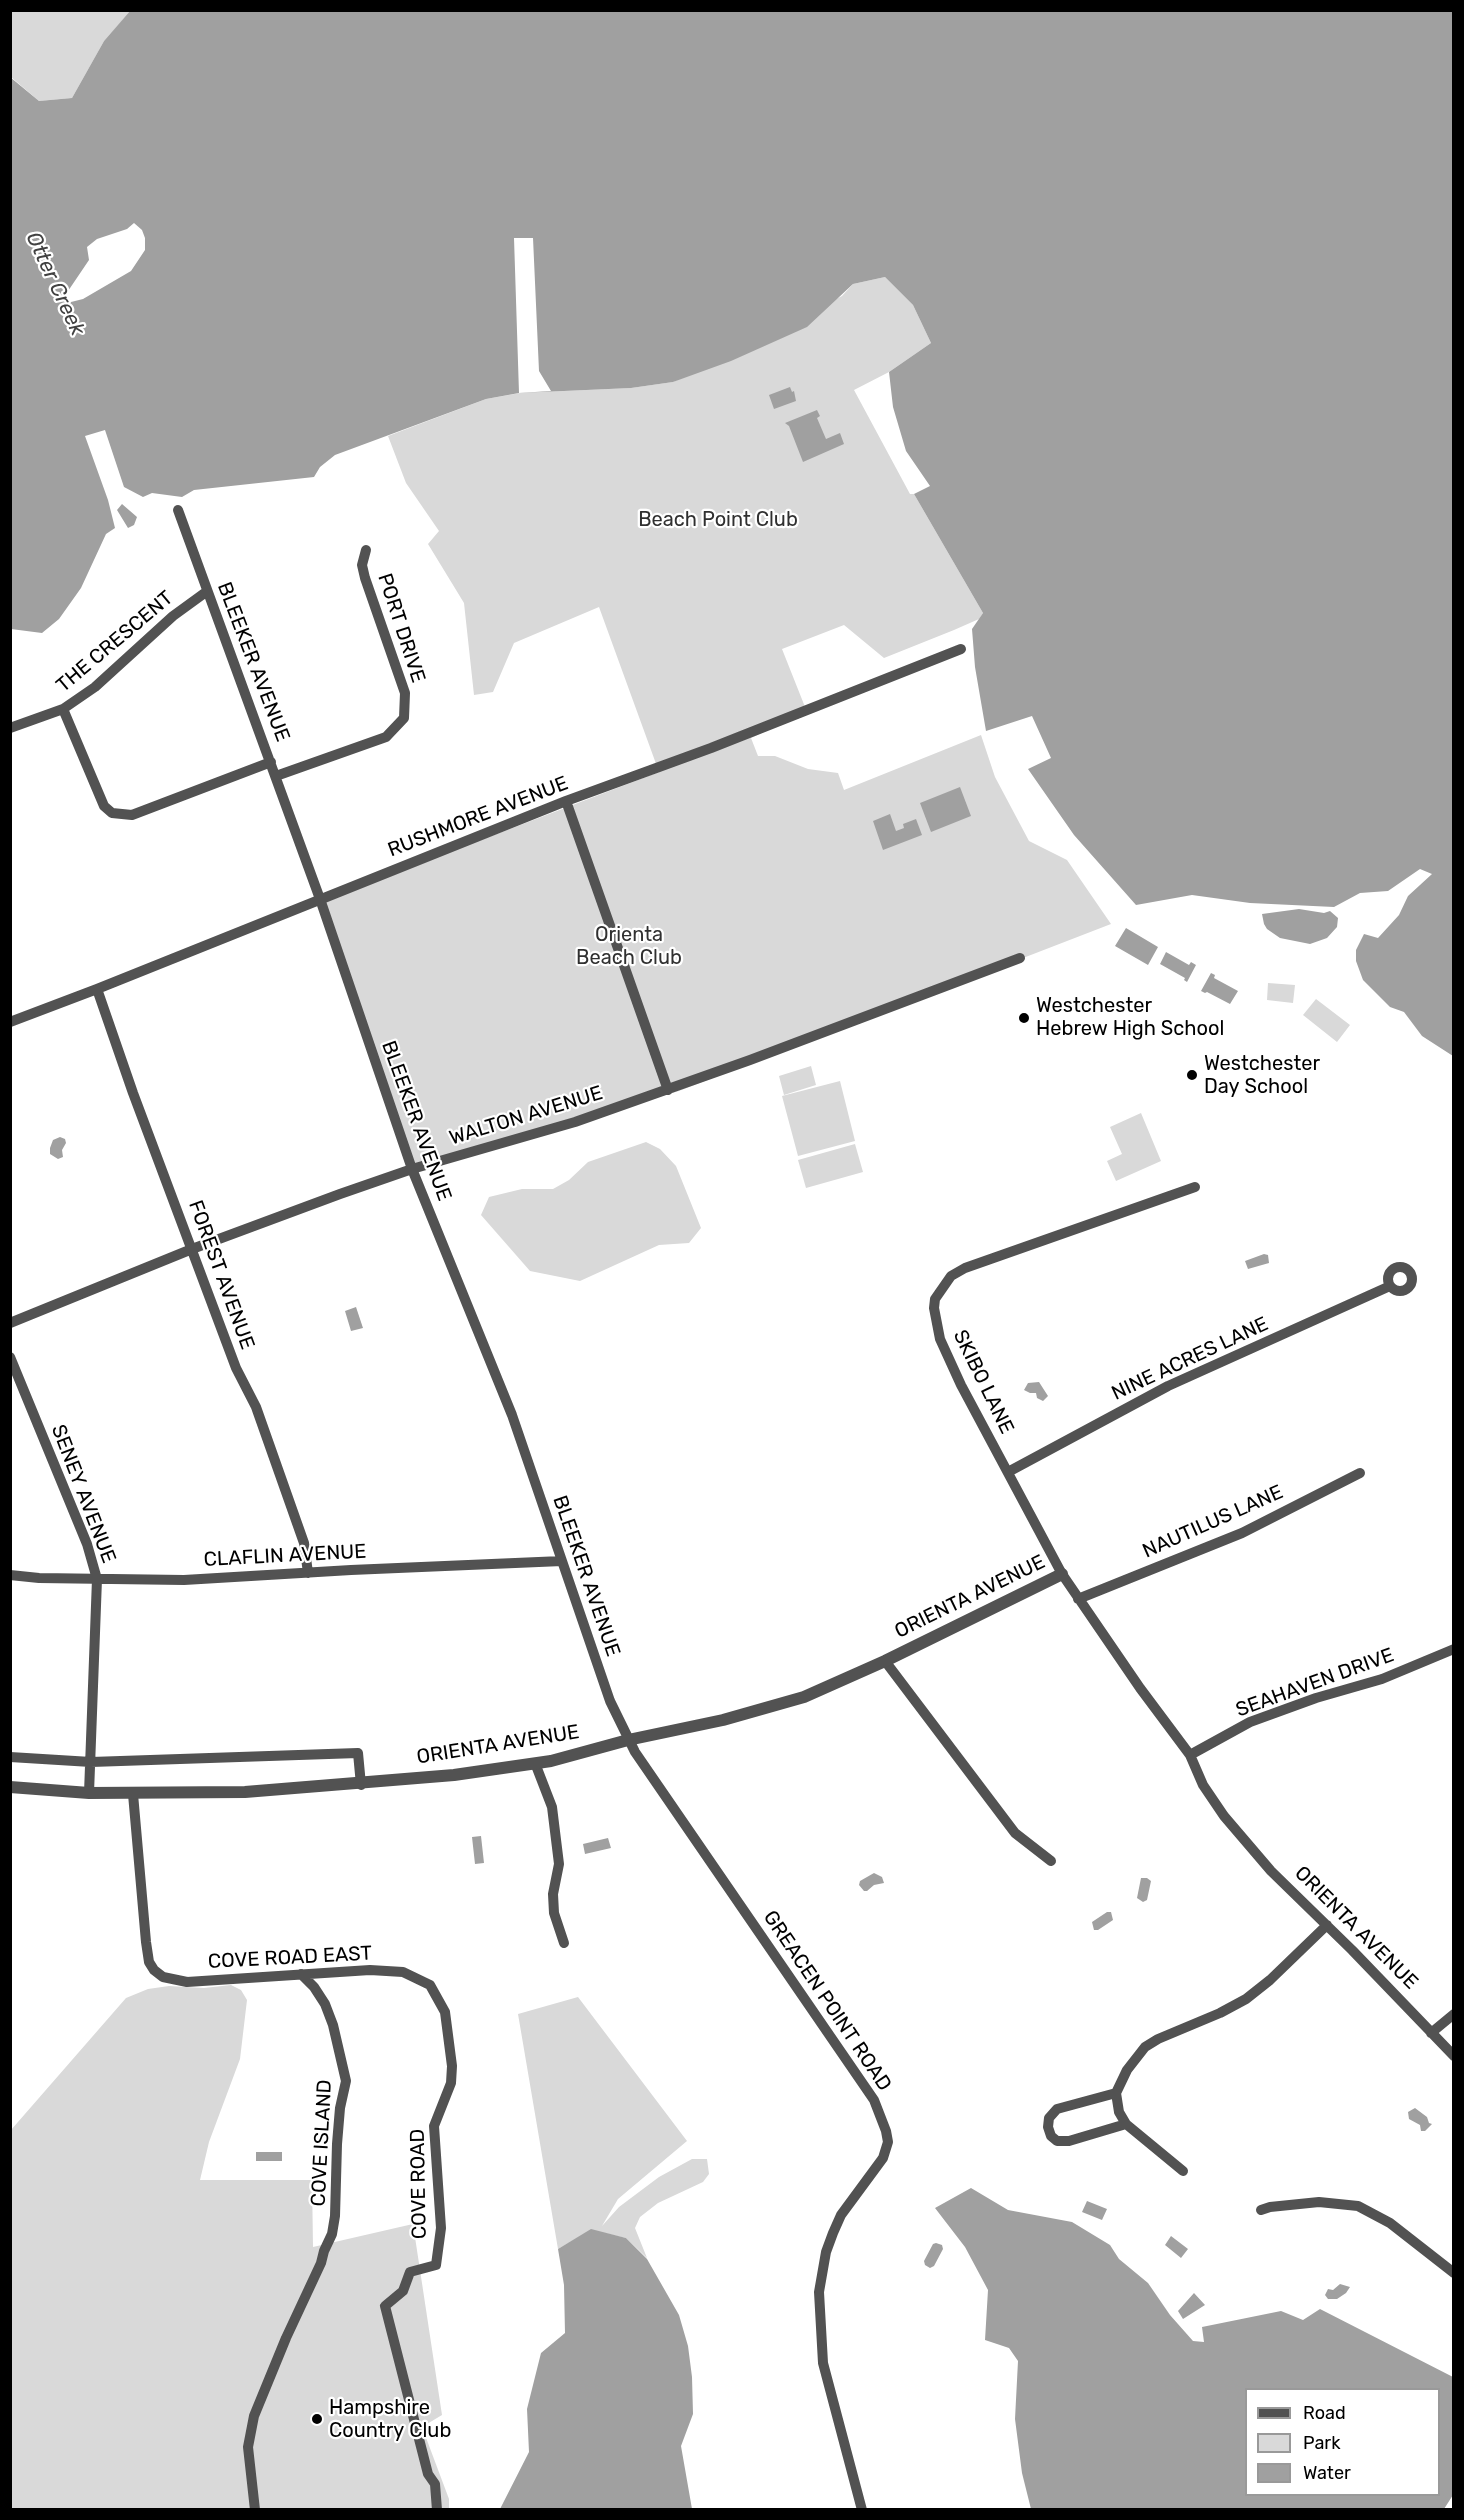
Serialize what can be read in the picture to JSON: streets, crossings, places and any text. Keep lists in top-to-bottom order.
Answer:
{
  "streets": {
    "street": [
      "PORT DRIVE",
      "THE CRESCENT",
      "BLEEKER AVENUE",
      "RUSHMORE AVENUE",
      "WALTON AVENUE",
      "FOREST AVENUE",
      "NINE ACRES LANE",
      "SKIBO LANE",
      "SENEY AVENUE",
      "NAUTILUS LANE",
      "CLAFLIN AVENUE",
      "ORIENTA AVENUE",
      "SEAHAVEN DRIVE",
      "COVE ROAD EAST",
      "GREACEN POINT ROAD",
      "COVE ISLAND",
      "COVE ROAD"
    ]
  },
  "crossings": [
    ["PORT DRIVE", "BLEEKER AVENUE"],
    ["THE CRESCENT", "BLEEKER AVENUE"],
    ["BLEEKER AVENUE", "RUSHMORE AVENUE"],
    ["BLEEKER AVENUE", "WALTON AVENUE"],
    ["BLEEKER AVENUE", "CLAFLIN AVENUE"],
    ["BLEEKER AVENUE", "ORIENTA AVENUE"],
    ["BLEEKER AVENUE", "GREACEN POINT ROAD"],
    ["RUSHMORE AVENUE", "FOREST AVENUE"],
    ["WALTON AVENUE", "FOREST AVENUE"],
    ["FOREST AVENUE", "CLAFLIN AVENUE"],
    ["NINE ACRES LANE", "SKIBO LANE"],
    ["SKIBO LANE", "ORIENTA AVENUE"],
    ["SENEY AVENUE", "CLAFLIN AVENUE"],
    ["SENEY AVENUE", "ORIENTA AVENUE"],
    ["NAUTILUS LANE", "ORIENTA AVENUE"],
    ["ORIENTA AVENUE", "SEAHAVEN DRIVE"],
    ["ORIENTA AVENUE", "COVE ROAD EAST"],
    ["ORIENTA AVENUE", "GREACEN POINT ROAD"],
    ["COVE ROAD EAST", "COVE ISLAND"],
    ["COVE ROAD EAST", "COVE ROAD"]
  ],
  "water": ["Otter Creek"],
  "parks": ["Beach Point Club", "Orienta Beach Club"],
  "places": ["Westchester Hebrew High School", "Westchester Day School", "Hampshire Country Club"],
  "legend": ["Road", "Park", "Water"]
}
